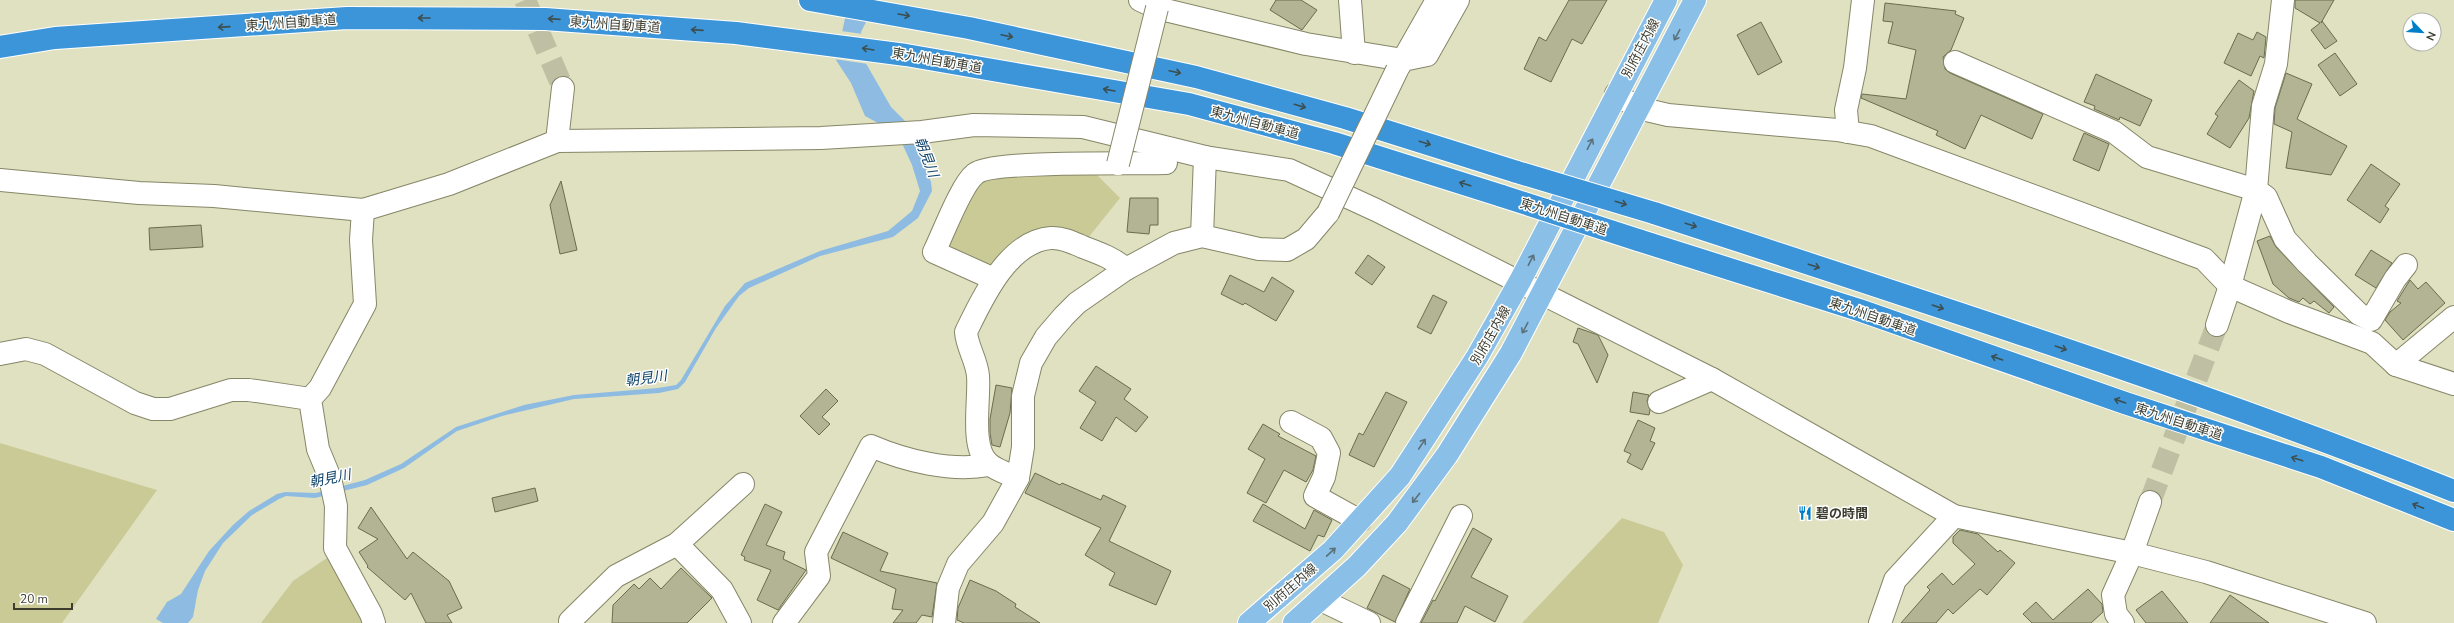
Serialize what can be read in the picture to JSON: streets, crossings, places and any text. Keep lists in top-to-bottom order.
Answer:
{
  "streets": {
    "highway": ["東九州自動車道"],
    "main road": ["別府庄内線"]
  },
  "water": ["朝見川"],
  "places": {
    "restaurant": ["碧の時間"]
  },
  "scale_bar": "20 m",
  "north": "bottom right"
}
